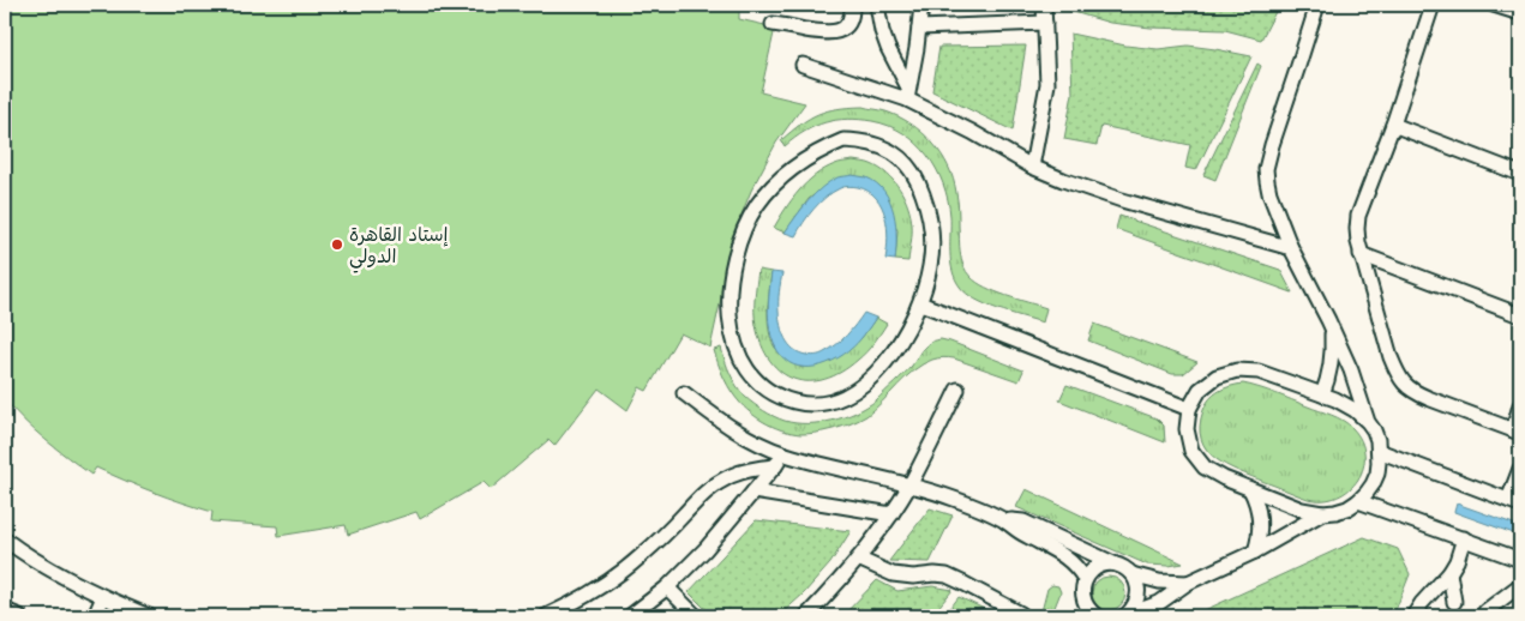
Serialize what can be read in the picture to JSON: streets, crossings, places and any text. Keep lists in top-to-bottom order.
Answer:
{
  "places": ["إستاد القاهرة الدولي"]
}
